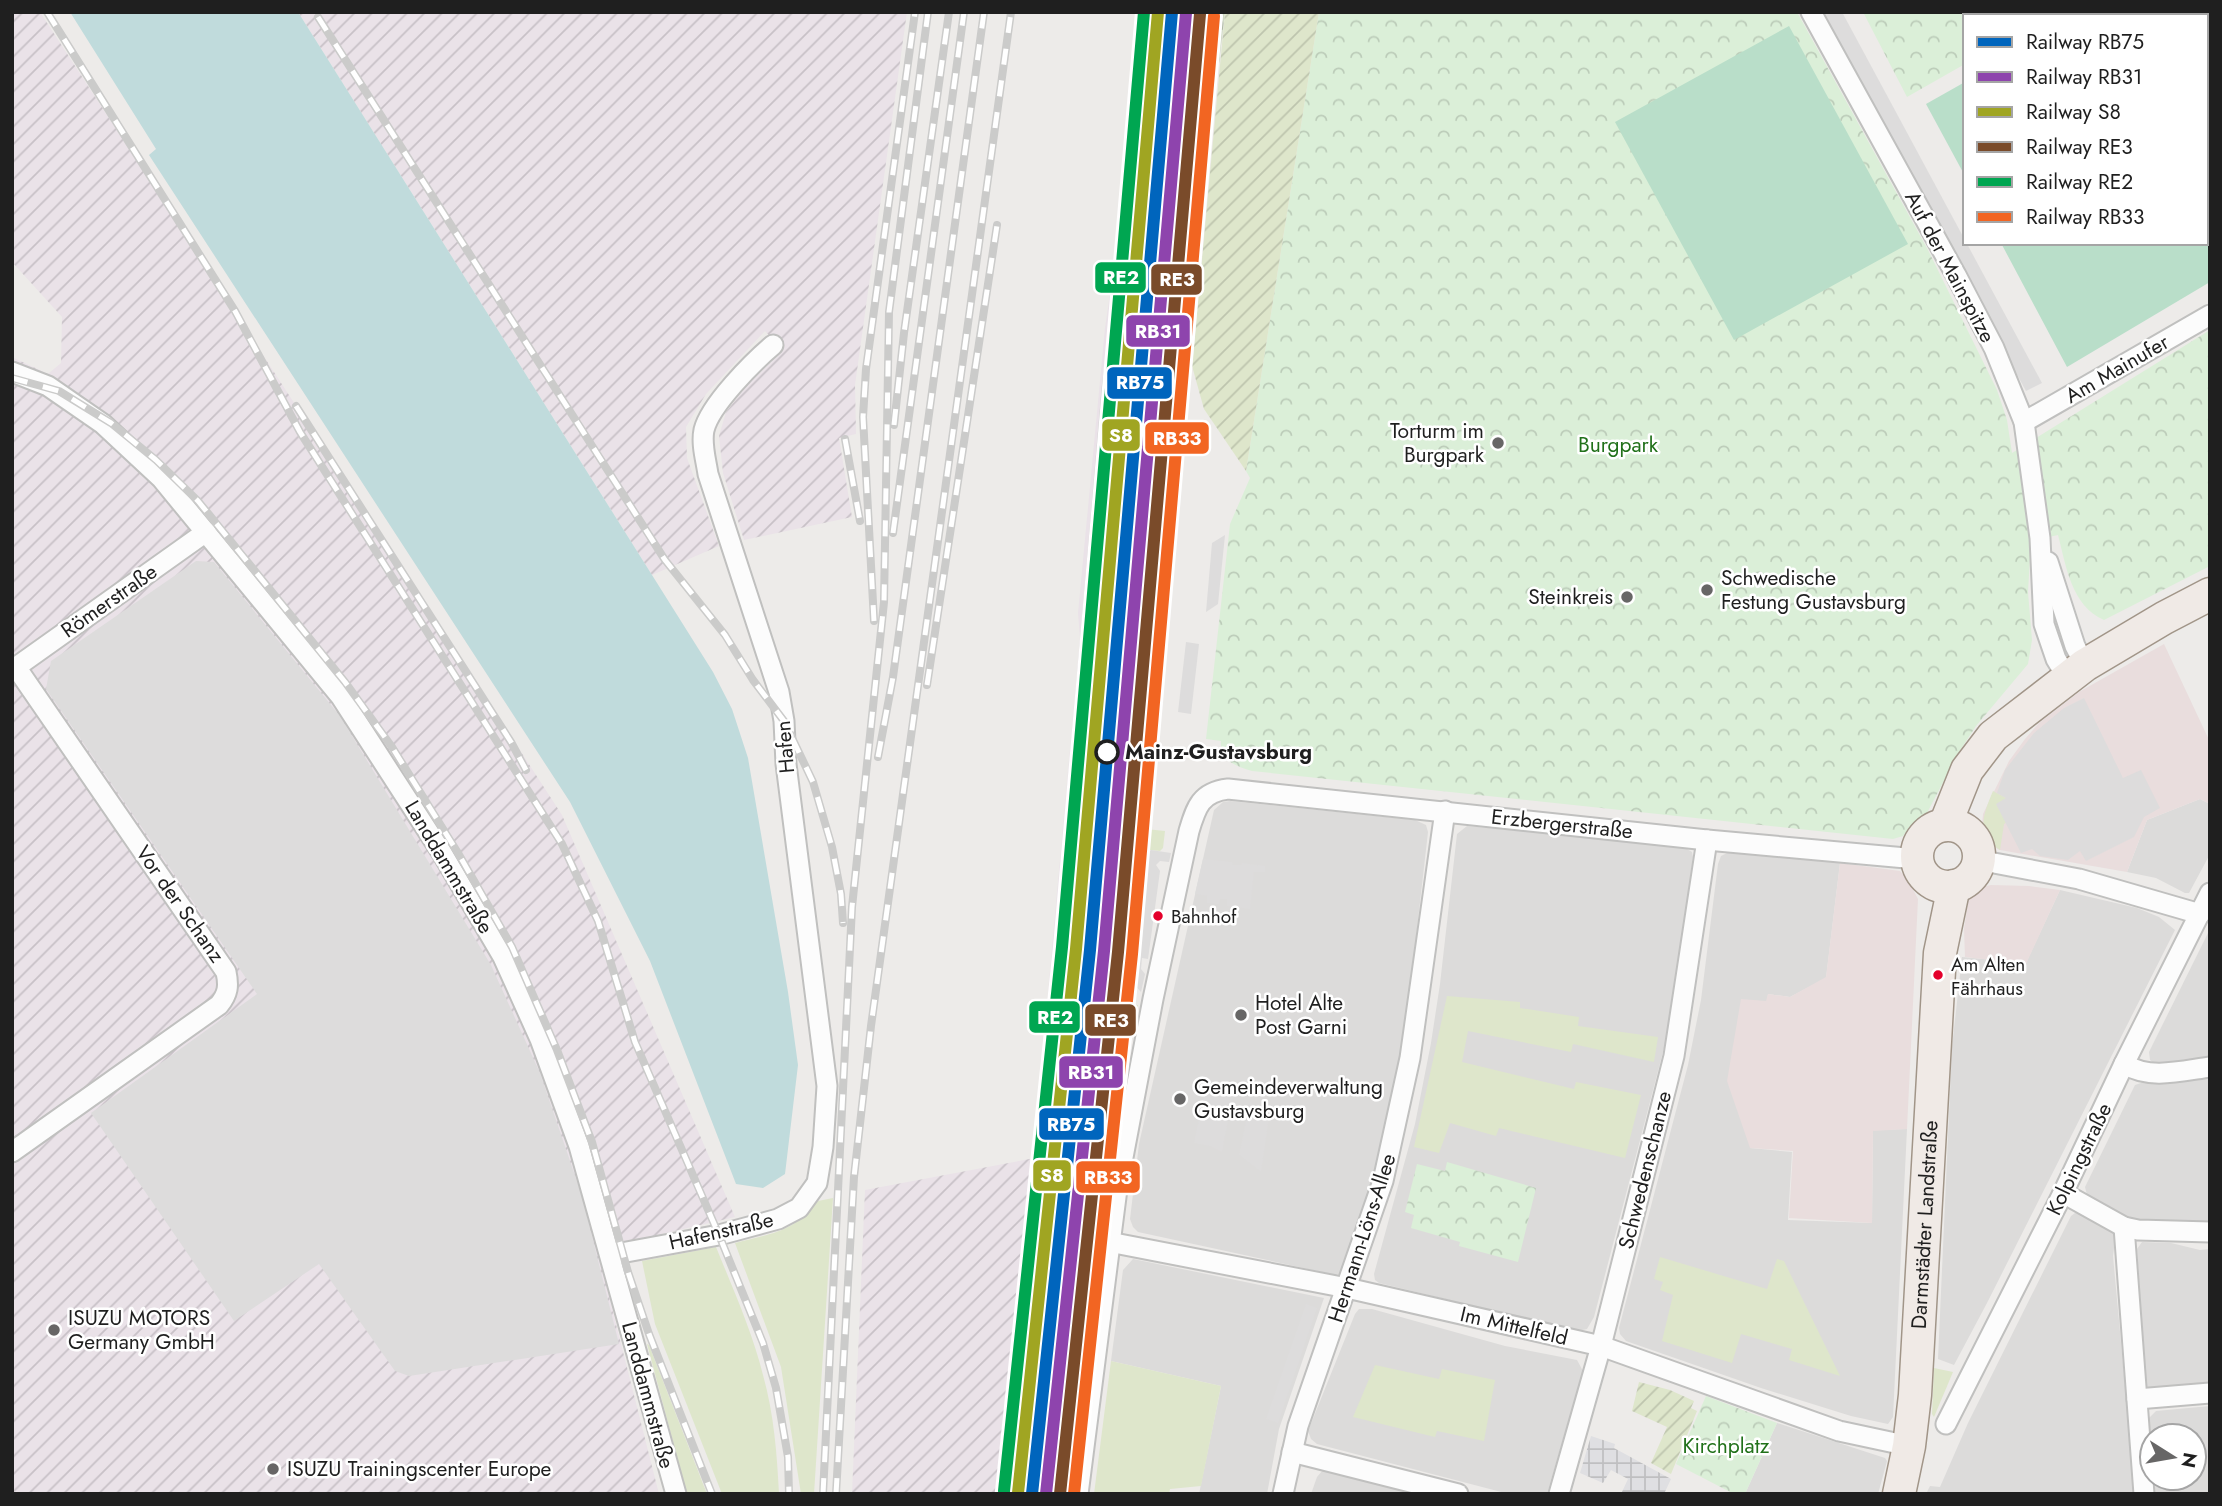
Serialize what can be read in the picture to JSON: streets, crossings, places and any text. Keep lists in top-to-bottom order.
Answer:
{
  "streets": {
    "main road": ["Darmstädter Landstraße"],
    "street": [
      "Auf der Mainspitze",
      "Am Mainufer",
      "Römerstraße",
      "Hafen",
      "Erzbergerstraße",
      "Landdammstraße",
      "Vor der Schanz",
      "Kolpingstraße",
      "Schwedenschanze",
      "Hafenstraße",
      "Hermann-Löns-Allee",
      "Im Mittelfeld"
    ]
  },
  "crossings": [
    ["Auf der Mainspitze", "Am Mainufer"],
    ["Römerstraße", "Landdammstraße"],
    ["Römerstraße", "Vor der Schanz"],
    ["Hafen", "Hafenstraße"],
    ["Erzbergerstraße", "Schwedenschanze"],
    ["Erzbergerstraße", "Darmstädter Landstraße"],
    ["Erzbergerstraße", "Hermann-Löns-Allee"],
    ["Erzbergerstraße", "Im Mittelfeld"],
    ["Landdammstraße", "Hafenstraße"],
    ["Schwedenschanze", "Im Mittelfeld"],
    ["Darmstädter Landstraße", "Im Mittelfeld"],
    ["Hermann-Löns-Allee", "Im Mittelfeld"]
  ],
  "parks": ["Burgpark", "Kirchplatz"],
  "places": [
    "Torturm im Burgpark",
    "Schwedische Festung Gustavsburg",
    "Steinkreis",
    "Mainz-Gustavsburg",
    "Bahnhof",
    "Am Alten Fährhaus",
    "Hotel Alte Post Garni",
    "Gemeindeverwaltung Gustavsburg",
    "ISUZU MOTORS Germany GmbH",
    "ISUZU Trainingscenter Europe"
  ],
  "lines": [
    "rail line RB75",
    "rail line S8",
    "rail line RE2",
    "rail line RB31",
    "rail line RE3",
    "rail line RB33"
  ],
  "legend": [
    "Railway RB75",
    "Railway RB31",
    "Railway S8",
    "Railway RE3",
    "Railway RE2",
    "Railway RB33"
  ],
  "north": "right"
}
